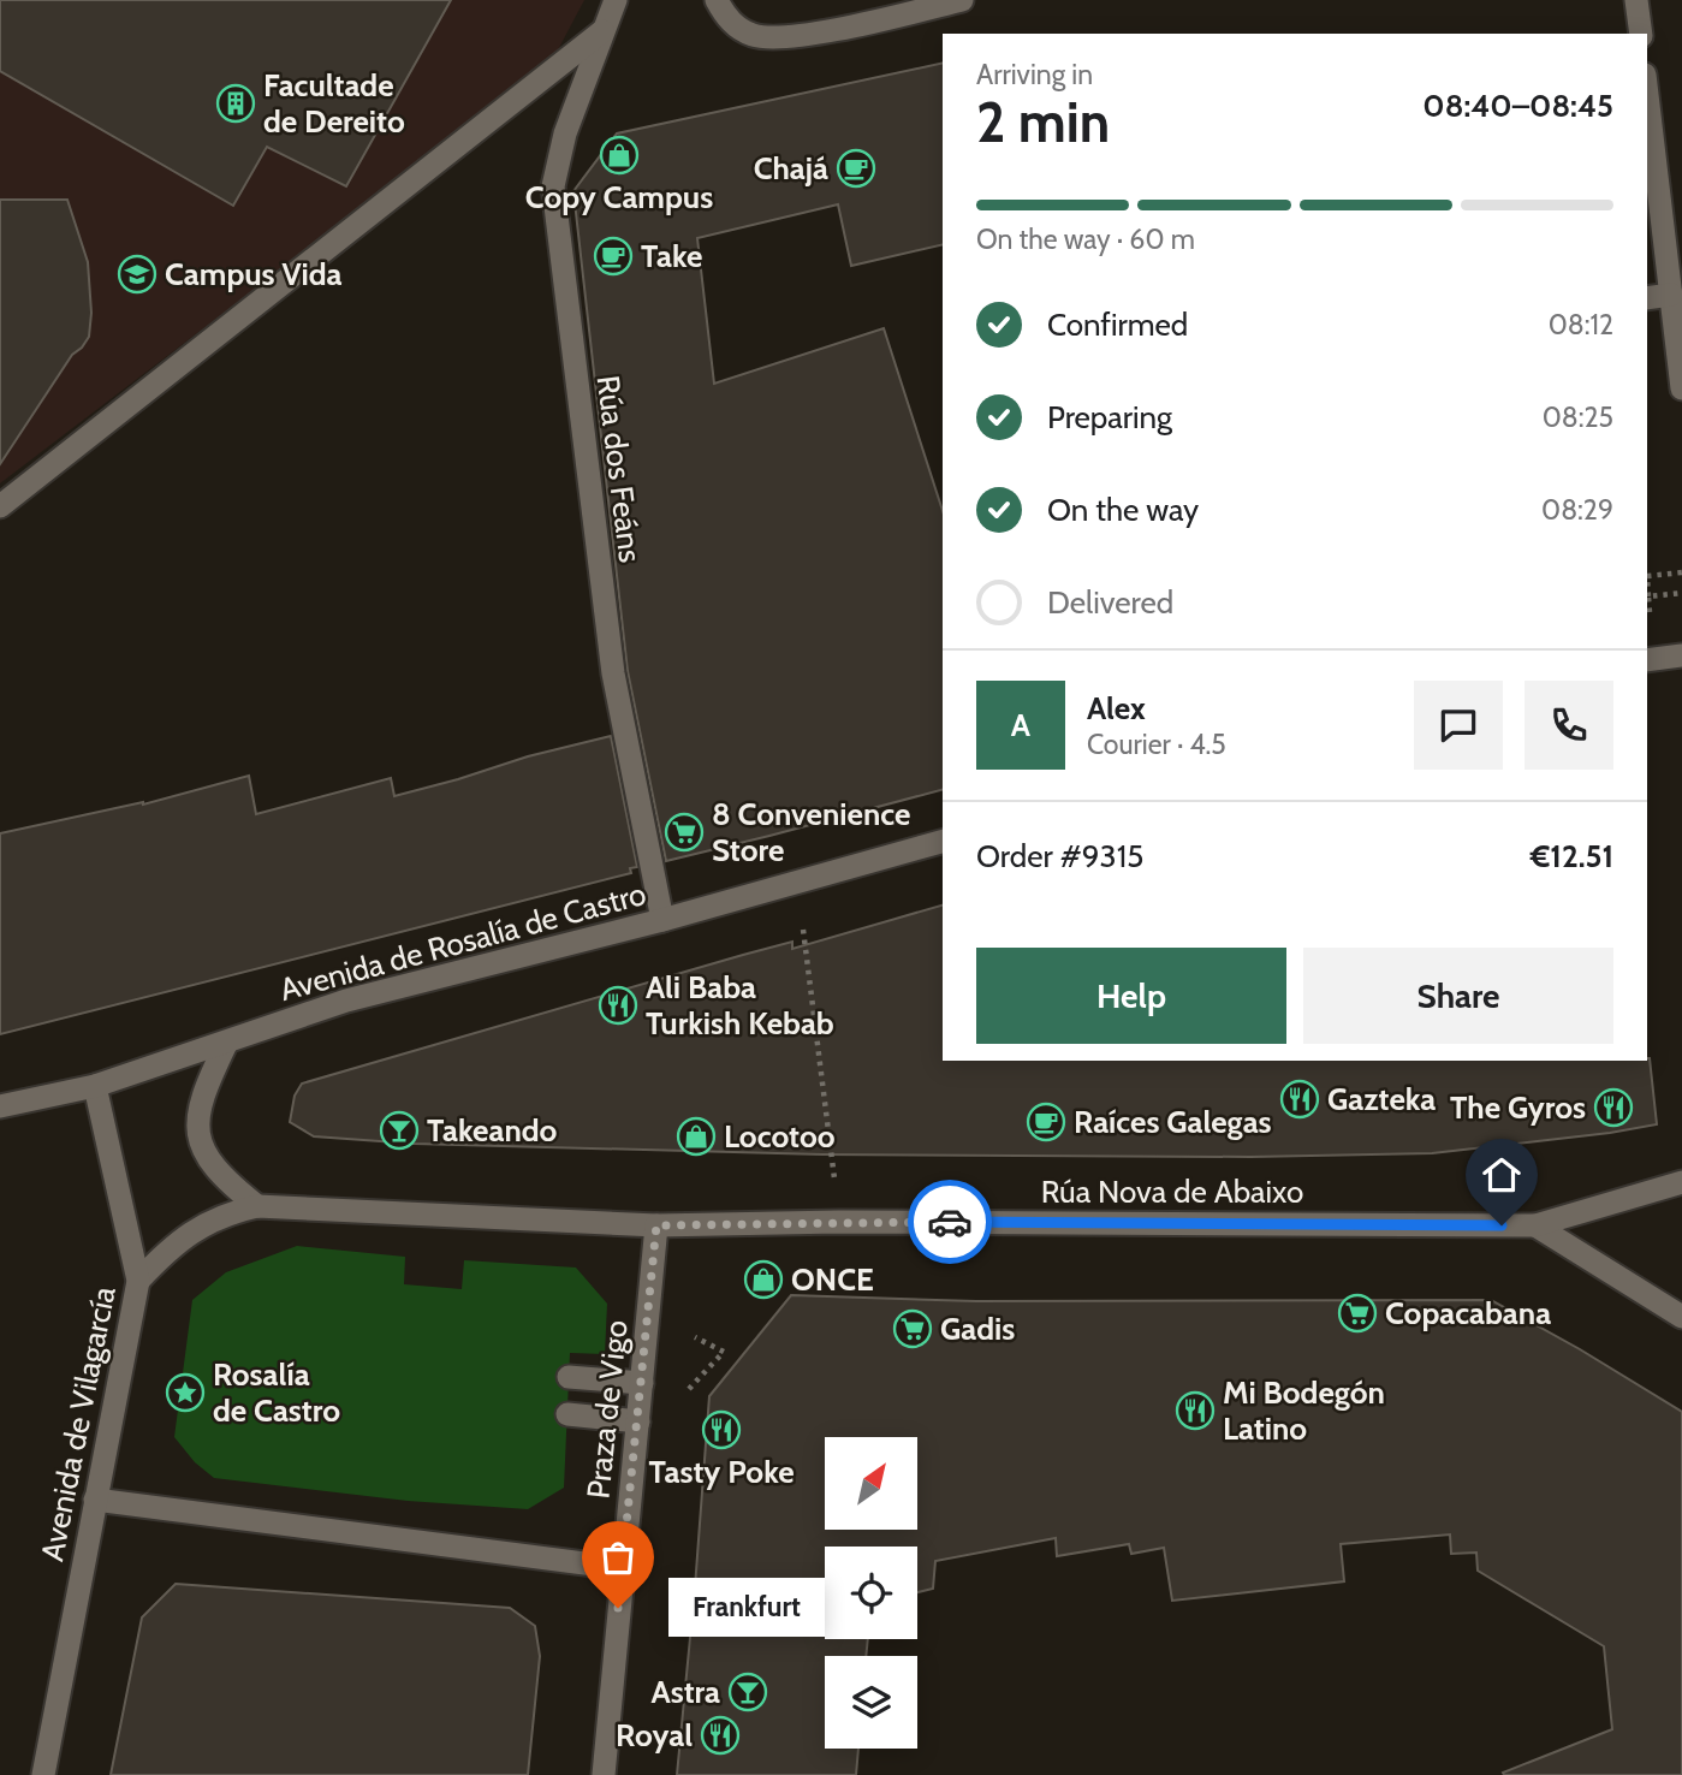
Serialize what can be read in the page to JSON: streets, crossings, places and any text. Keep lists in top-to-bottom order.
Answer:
{
  "streets": {
    "street": [
      "Rúa dos Feáns",
      "Avenida de Rosalía de Castro",
      "Rúa Nova de Abaixo",
      "Praza de Vigo",
      "Avenida de Vilagarcía"
    ]
  },
  "crossings": [
    ["Rúa dos Feáns", "Avenida de Rosalía de Castro"],
    ["Avenida de Rosalía de Castro", "Avenida de Vilagarcía"],
    ["Rúa Nova de Abaixo", "Praza de Vigo"]
  ],
  "places": {
    "building": ["Facultade de Dereito"],
    "shop": ["Copy Campus", "Locotoo", "ONCE"],
    "cafe": ["Chajá", "Take", "Raíces Galegas"],
    "school or university": ["Campus Vida"],
    "supermarket": ["8 Convenience Store", "Copacabana", "Gadis"],
    "restaurant": [
      "Ali Baba Turkish Kebab",
      "Gazteka",
      "The Gyros",
      "Mi Bodegón Latino",
      "Tasty Poke",
      "Royal"
    ],
    "bar": ["Takeando", "Astra"],
    "place": ["Rosalía de Castro"],
    "other": ["Frankfurt"]
  },
  "north": "top right",
  "page": {
    "heading": ["2 min", "Arriving in", "08:40–08:45"],
    "panel": [
      "Alex",
      "Courier · 4.5",
      "Order #9315",
      "€12.51"
    ],
    "bar": "On the way · 60 m",
    "list": [
      ["Confirmed", "08:12"],
      ["Preparing", "08:25"],
      ["On the way", "08:29"],
      "Delivered"
    ],
    "round": "A",
    "buttons": ["Help", "Share"],
    "bubble": "Frankfurt"
  }
}
